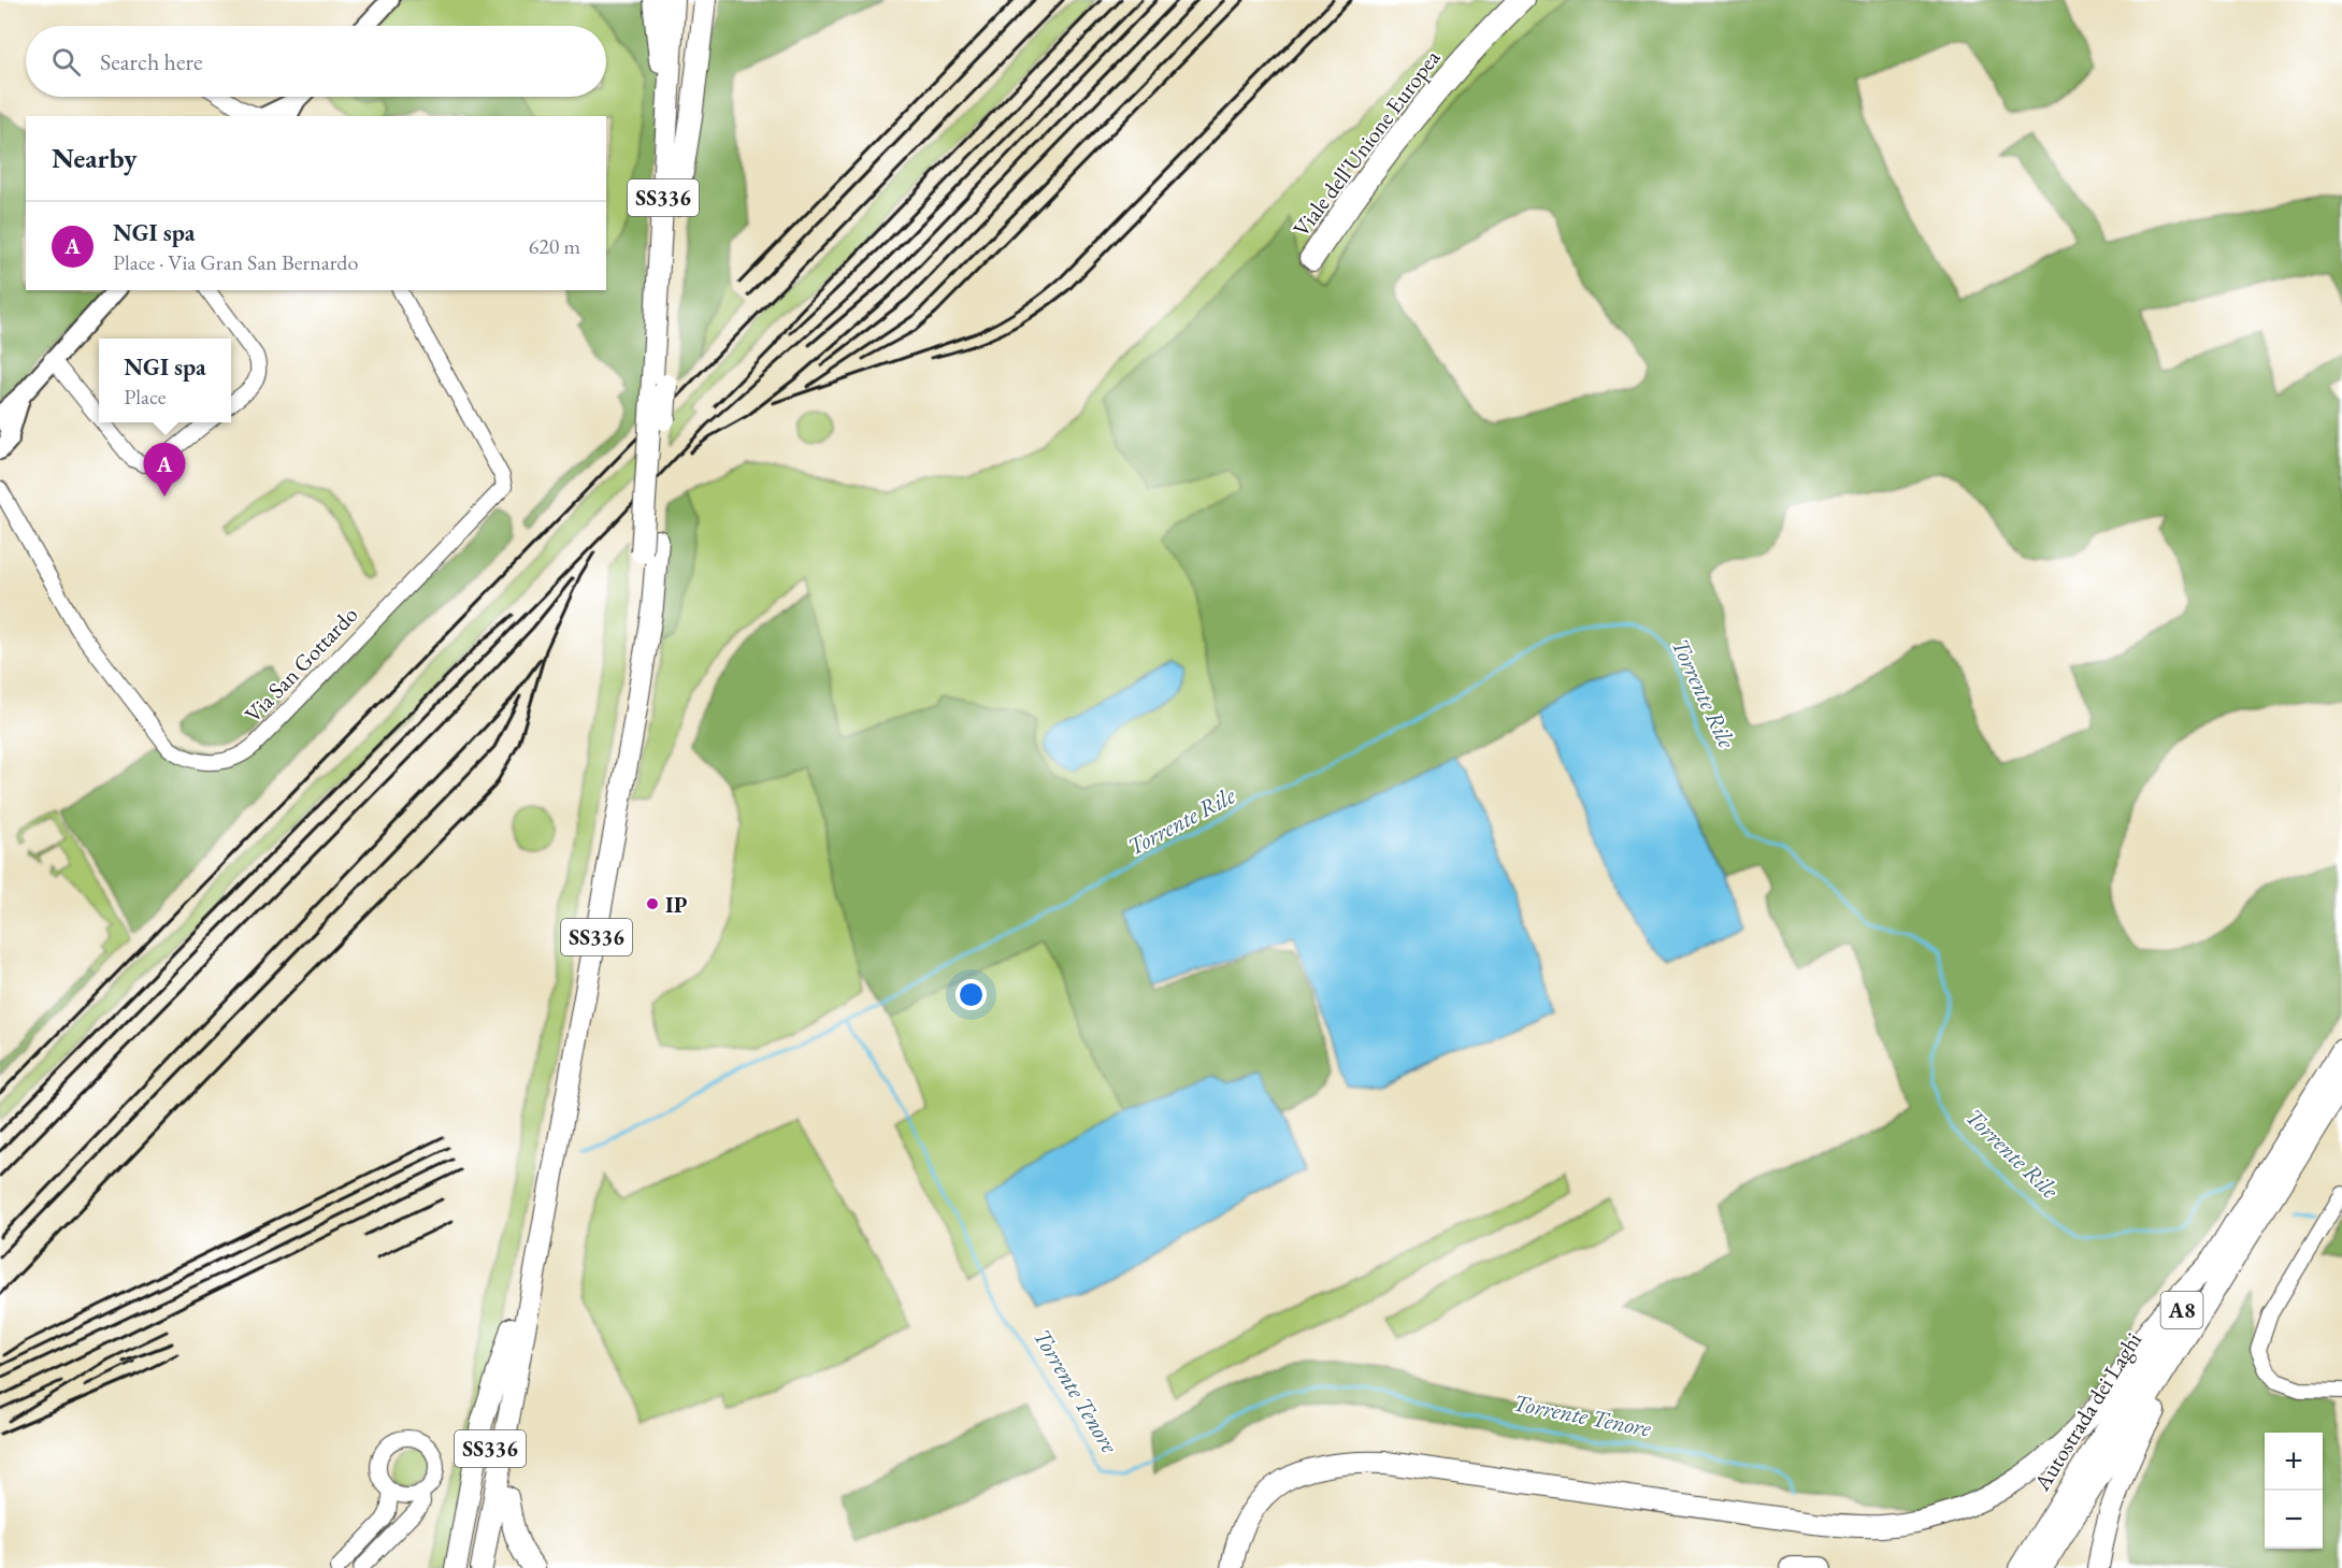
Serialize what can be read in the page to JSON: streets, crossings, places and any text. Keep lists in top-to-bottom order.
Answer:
{
  "streets": {
    "highway": ["SS336", "A8", "Autostrada dei Laghi"],
    "street": ["Viale dell'Unione Europea", "Via San Gottardo"]
  },
  "water": ["Torrente Rile", "Torrente Tenore"],
  "places": ["IP"],
  "page": {
    "search": "Search here",
    "heading": "Nearby",
    "list": [
      {
        "mark": "A",
        "name": "NGI spa",
        "note": "Place · Via Gran San Bernardo",
        "value": "620 m"
      }
    ],
    "popup": ["NGI spa", "Place"],
    "pins": "A",
    "map_buttons": ["+", "−"]
  }
}
